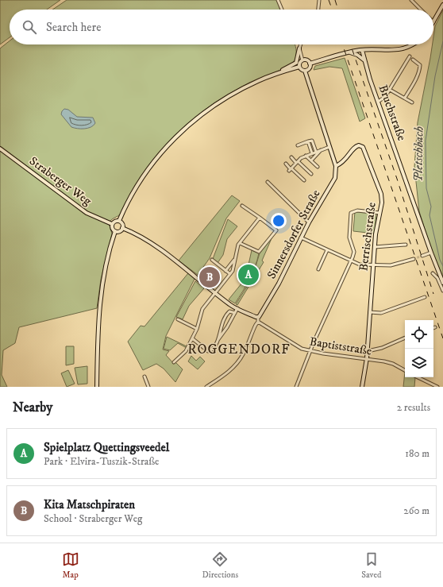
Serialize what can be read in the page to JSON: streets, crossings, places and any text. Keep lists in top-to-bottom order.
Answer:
{
  "streets": {
    "main road": [
      "Bruchstraße",
      "Straberger Weg",
      "Sinnersdorfer Straße",
      "Berrischstraße"
    ],
    "street": ["Baptiststraße"]
  },
  "crossings": [
    ["Sinnersdorfer Straße", "Berrischstraße"],
    ["Berrischstraße", "Baptiststraße"]
  ],
  "districts": ["ROGGENDORF"],
  "water": ["Pletschbach"],
  "page": {
    "search": "Search here",
    "pins": ["A", "B"],
    "heading": ["Nearby", "2 results"],
    "list": [
      {
        "mark": "A",
        "name": "Spielplatz Quettingsveedel",
        "note": "Park · Elvira-Tuszik-Straße",
        "value": "180 m"
      },
      {
        "mark": "B",
        "name": "Kita Matschpiraten",
        "note": "School · Straberger Weg",
        "value": "260 m"
      }
    ],
    "nav": ["Map", "Directions", "Saved"]
  }
}
